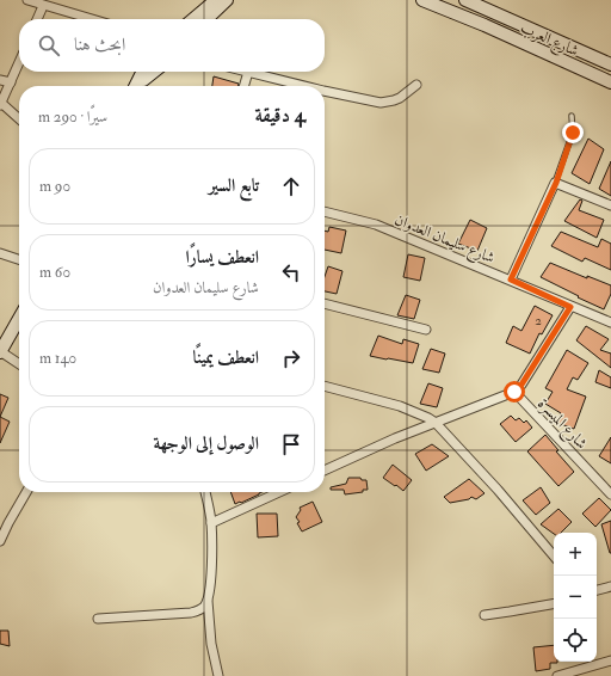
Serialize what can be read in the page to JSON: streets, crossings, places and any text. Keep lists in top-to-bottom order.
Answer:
{
  "streets": {
    "main road": ["شارع العرب"],
    "street": ["شارع سليمان العدوان", "شارع الميسرة"]
  },
  "house_numbers": ["2"],
  "page": {
    "search": "ابحث هنا",
    "heading": ["4 دقيقة", "سيرًا · 290 m"],
    "list": [
      ["تابع السير", "90 m"],
      ["انعطف يسارًا", "شارع سليمان العدوان", "60 m"],
      ["انعطف يمينًا", "140 m"],
      "الوصول إلى الوجهة"
    ],
    "map_buttons": ["+", "−"]
  }
}
